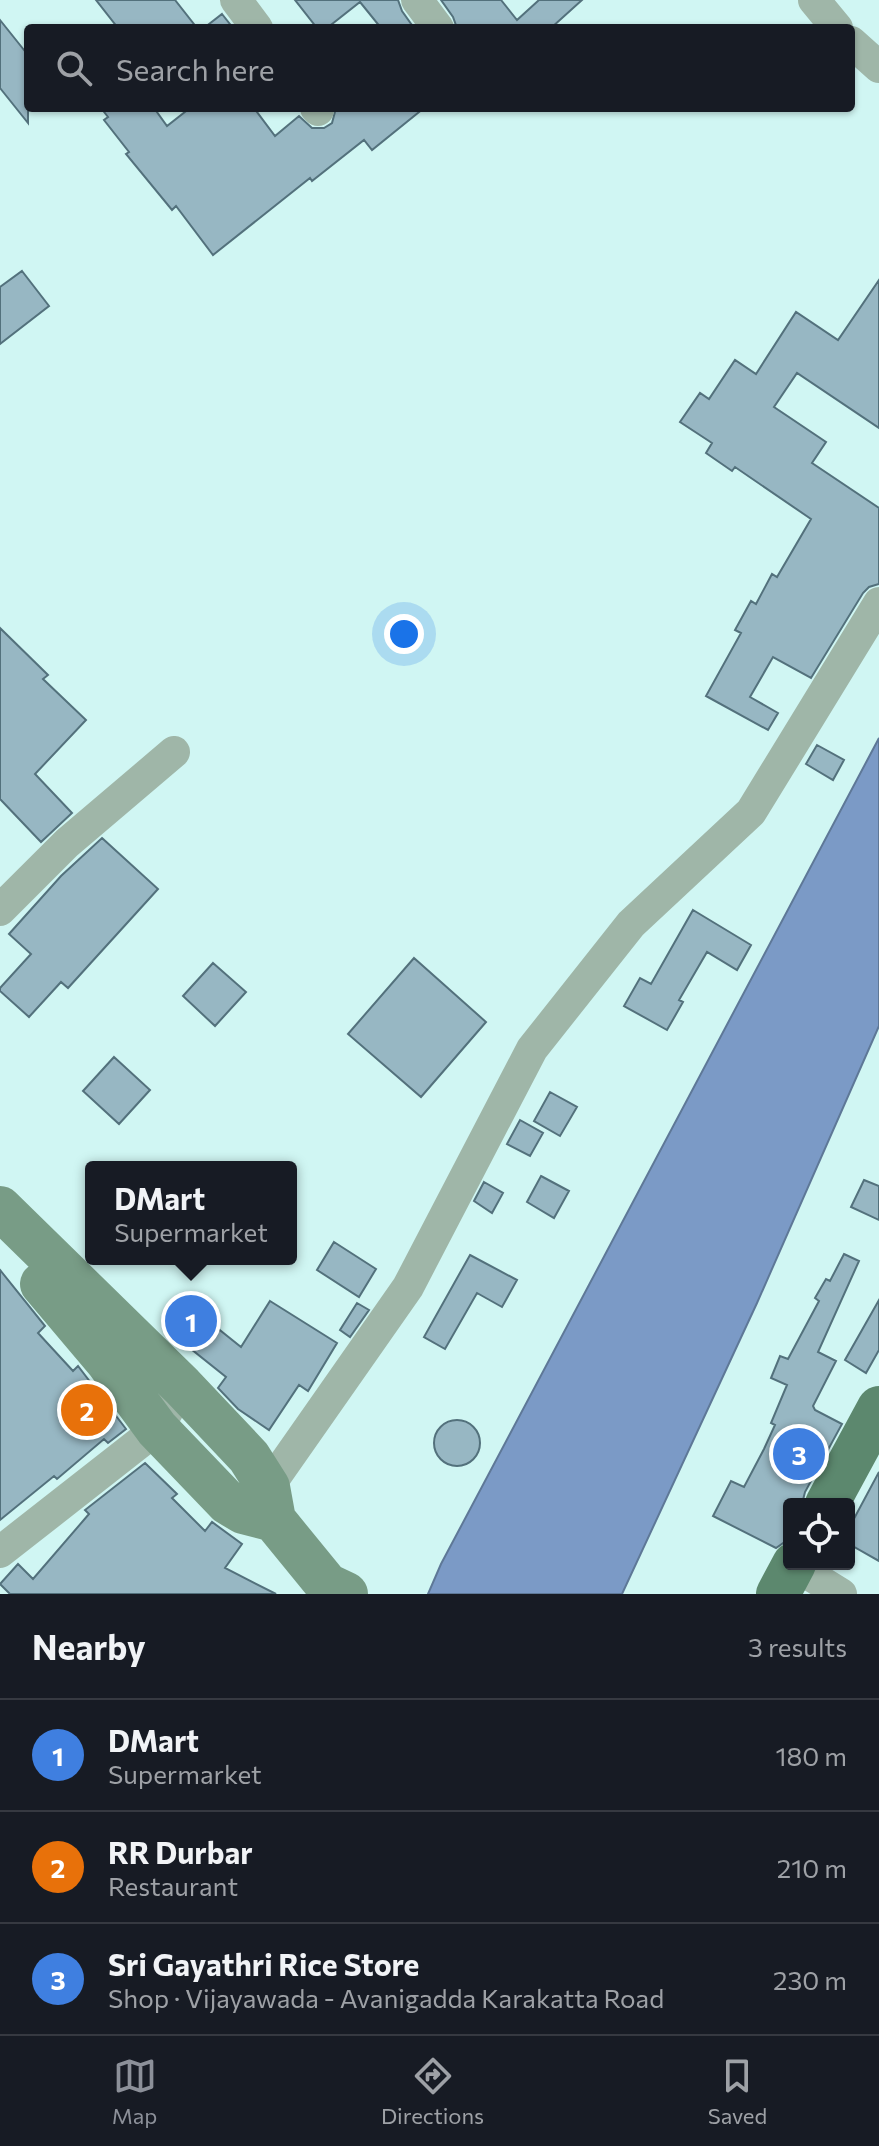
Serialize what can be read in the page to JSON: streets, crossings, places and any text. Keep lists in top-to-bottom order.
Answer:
{
  "page": {
    "search": "Search here",
    "popup": ["DMart", "Supermarket"],
    "pins": ["1", "2", "3"],
    "heading": ["Nearby", "3 results"],
    "list": [
      {
        "mark": "1",
        "name": "DMart",
        "note": "Supermarket",
        "value": "180 m"
      },
      {
        "mark": "2",
        "name": "RR Durbar",
        "note": "Restaurant",
        "value": "210 m"
      },
      {
        "mark": "3",
        "name": "Sri Gayathri Rice Store",
        "note": "Shop · Vijayawada - Avanigadda Karakatta Road",
        "value": "230 m"
      }
    ],
    "nav": ["Map", "Directions", "Saved"]
  }
}
